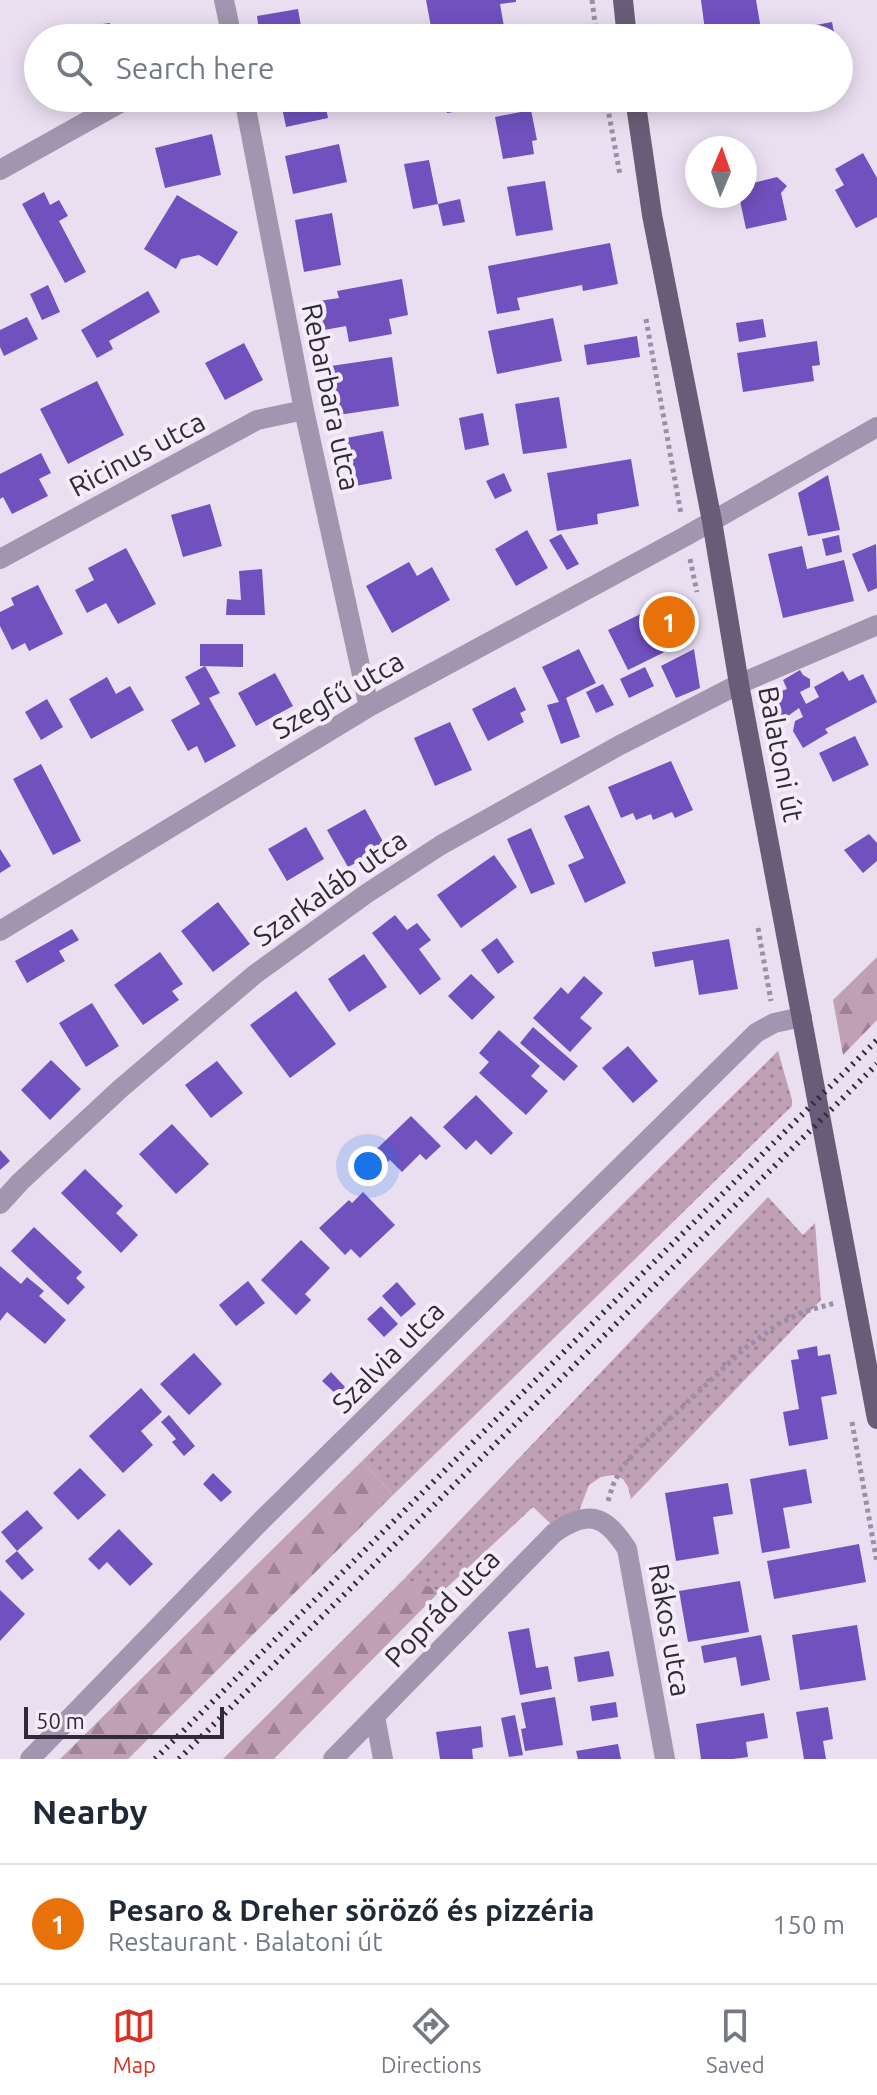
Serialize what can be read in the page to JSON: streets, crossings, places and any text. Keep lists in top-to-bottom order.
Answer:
{
  "streets": {
    "main road": ["Balatoni út"],
    "street": [
      "Rebarbara utca",
      "Ricinus utca",
      "Szegfű utca",
      "Szarkaláb utca",
      "Szalvia utca",
      "Poprád utca",
      "Rákos utca"
    ]
  },
  "crossings": [
    ["Rebarbara utca", "Ricinus utca"],
    ["Rebarbara utca", "Szegfű utca"],
    ["Szegfű utca", "Balatoni út"],
    ["Balatoni út", "Szarkaláb utca"],
    ["Balatoni út", "Szalvia utca"],
    ["Poprád utca", "Rákos utca"]
  ],
  "scale_bar": "50 m",
  "north": "top",
  "page": {
    "search": "Search here",
    "pins": "1",
    "scale": "50 m",
    "heading": "Nearby",
    "list": [
      {
        "mark": "1",
        "name": "Pesaro & Dreher söröző és pizzéria",
        "note": "Restaurant · Balatoni út",
        "value": "150 m"
      }
    ],
    "nav": ["Map", "Directions", "Saved"]
  }
}
